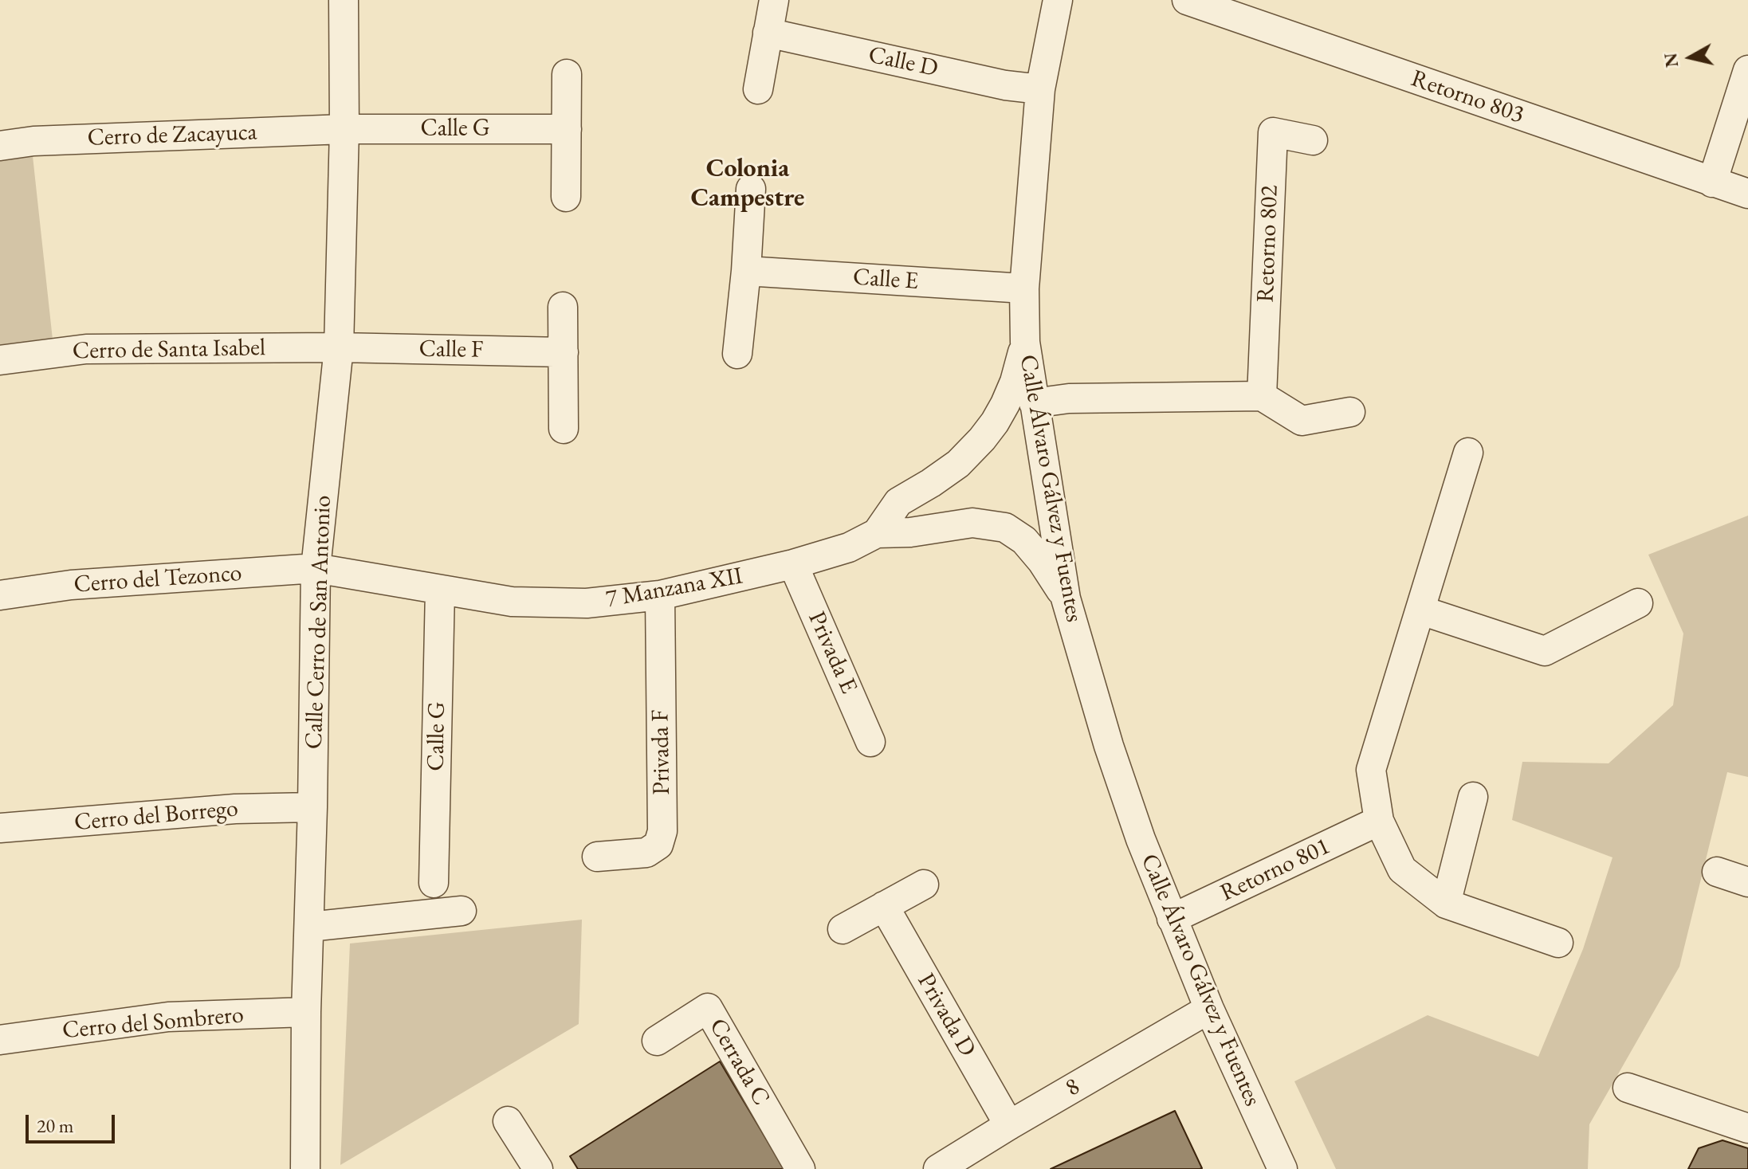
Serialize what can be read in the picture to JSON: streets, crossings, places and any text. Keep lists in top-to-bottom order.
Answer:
{
  "streets": {
    "street": [
      "Calle D",
      "Retorno 803",
      "Calle G",
      "Cerro de Zacayuca",
      "Retorno 802",
      "Calle E",
      "Cerro de Santa Isabel",
      "Calle F",
      "Calle Álvaro Gálvez y Fuentes",
      "Cerro del Tezonco",
      "7 Manzana XII",
      "Calle Cerro de San Antonio",
      "Privada E",
      "Privada F",
      "Cerro del Borrego",
      "Retorno 801",
      "Privada D",
      "Cerro del Sombrero",
      "Cerrada C",
      "8"
    ]
  },
  "crossings": [
    ["Calle D", "Calle Álvaro Gálvez y Fuentes"],
    ["Calle G", "Cerro de Zacayuca"],
    ["Calle G", "7 Manzana XII"],
    ["Calle G", "Calle Cerro de San Antonio"],
    ["Cerro de Zacayuca", "Calle Cerro de San Antonio"],
    ["Calle E", "Calle Álvaro Gálvez y Fuentes"],
    ["Cerro de Santa Isabel", "Calle F"],
    ["Cerro de Santa Isabel", "Calle Cerro de San Antonio"],
    ["Calle F", "Calle Cerro de San Antonio"],
    ["Calle Álvaro Gálvez y Fuentes", "Retorno 801"],
    ["Calle Álvaro Gálvez y Fuentes", "8"],
    ["Cerro del Tezonco", "7 Manzana XII"],
    ["Cerro del Tezonco", "Calle Cerro de San Antonio"],
    ["7 Manzana XII", "Calle Cerro de San Antonio"],
    ["7 Manzana XII", "Privada E"],
    ["7 Manzana XII", "Privada F"],
    ["Calle Cerro de San Antonio", "Cerro del Borrego"],
    ["Calle Cerro de San Antonio", "Cerro del Sombrero"],
    ["Privada D", "8"]
  ],
  "districts": ["Colonia Campestre"],
  "scale_bar": "20 m",
  "north": "left"
}
